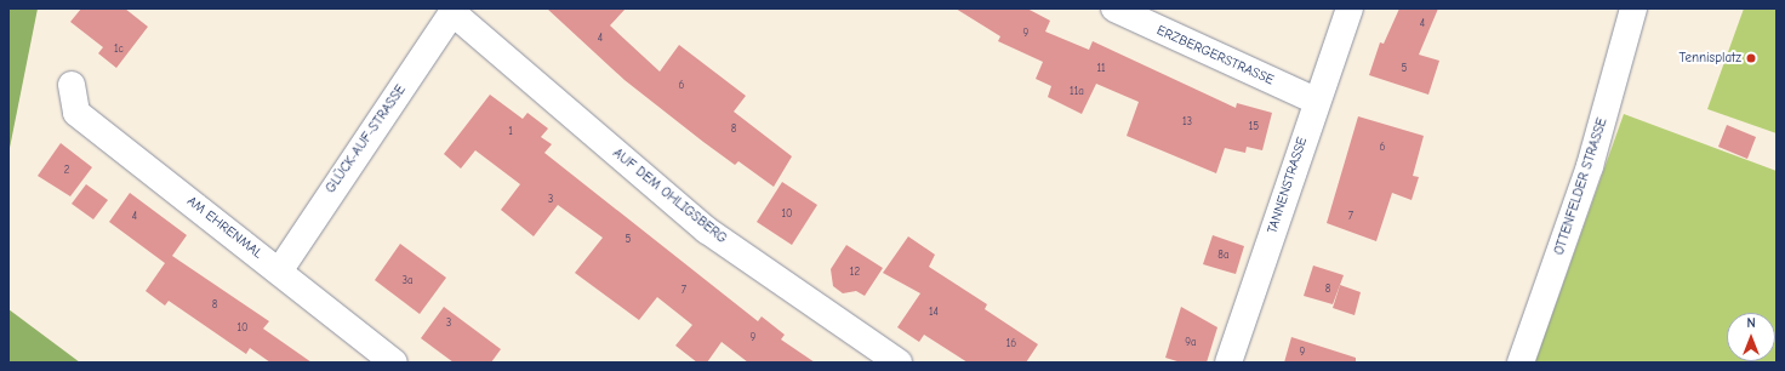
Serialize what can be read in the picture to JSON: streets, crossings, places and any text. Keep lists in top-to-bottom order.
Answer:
{
  "streets": {
    "street": [
      "ERZBERGERSTRASSE",
      "GLÜCK-AUF-STRASSE",
      "TANNENSTRASSE",
      "OTTENFELDER STRASSE",
      "AUF DEM OHLIGSBERG",
      "AM EHRENMAL"
    ]
  },
  "crossings": [
    ["ERZBERGERSTRASSE", "TANNENSTRASSE"],
    ["GLÜCK-AUF-STRASSE", "AUF DEM OHLIGSBERG"],
    ["GLÜCK-AUF-STRASSE", "AM EHRENMAL"]
  ],
  "places": ["Tennisplatz"],
  "house_numbers": [
    "4",
    "9",
    "4",
    "1c",
    "11",
    "5",
    "6",
    "11a",
    "13",
    "15",
    "8",
    "1",
    "6",
    "2",
    "3",
    "10",
    "4",
    "7",
    "5",
    "8a",
    "12",
    "3a",
    "8",
    "7",
    "8",
    "14",
    "3",
    "10",
    "9",
    "9a",
    "16",
    "9"
  ],
  "north": "top"
}
